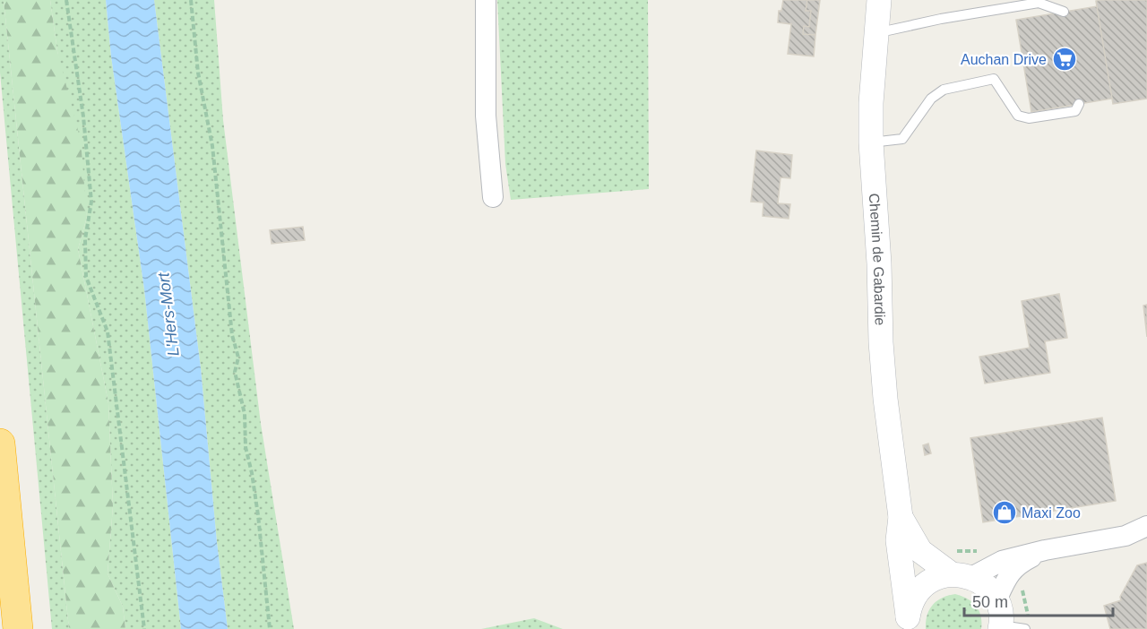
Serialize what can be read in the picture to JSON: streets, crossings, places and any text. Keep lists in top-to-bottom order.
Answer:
{
  "streets": {
    "street": ["Chemin de Gabardie"]
  },
  "water": ["L'Hers-Mort"],
  "places": {
    "supermarket": ["Auchan Drive"],
    "shop": ["Maxi Zoo"]
  },
  "scale_bar": "50 m"
}
